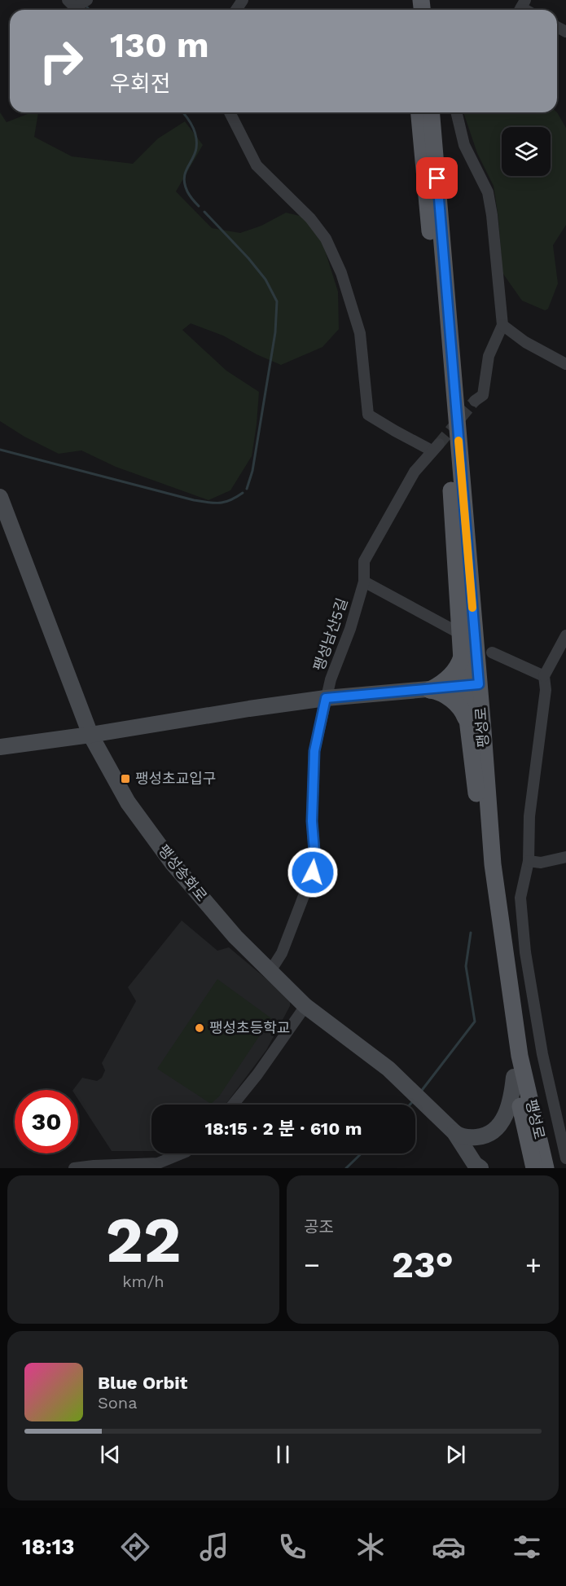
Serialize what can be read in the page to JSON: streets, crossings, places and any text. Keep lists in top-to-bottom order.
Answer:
{
  "streets": {
    "main road": ["팽성로"],
    "street": ["팽성남산5길", "팽성송화로"]
  },
  "crossings": [
    ["팽성남산5길", "팽성송화로"]
  ],
  "places": {
    "transit": ["팽성초교입구"],
    "other": ["팽성초등학교"]
  },
  "page": {
    "turn": ["130 m", "우회전"],
    "limit": "30",
    "trip": "18:15 · 2 분 · 610 m",
    "tile": [
      ["22", "km/h"],
      "공조"
    ],
    "heat": ["−", "23°", "+"],
    "song": ["Blue Orbit", "Sona"],
    "tabs": "18:13"
  }
}
